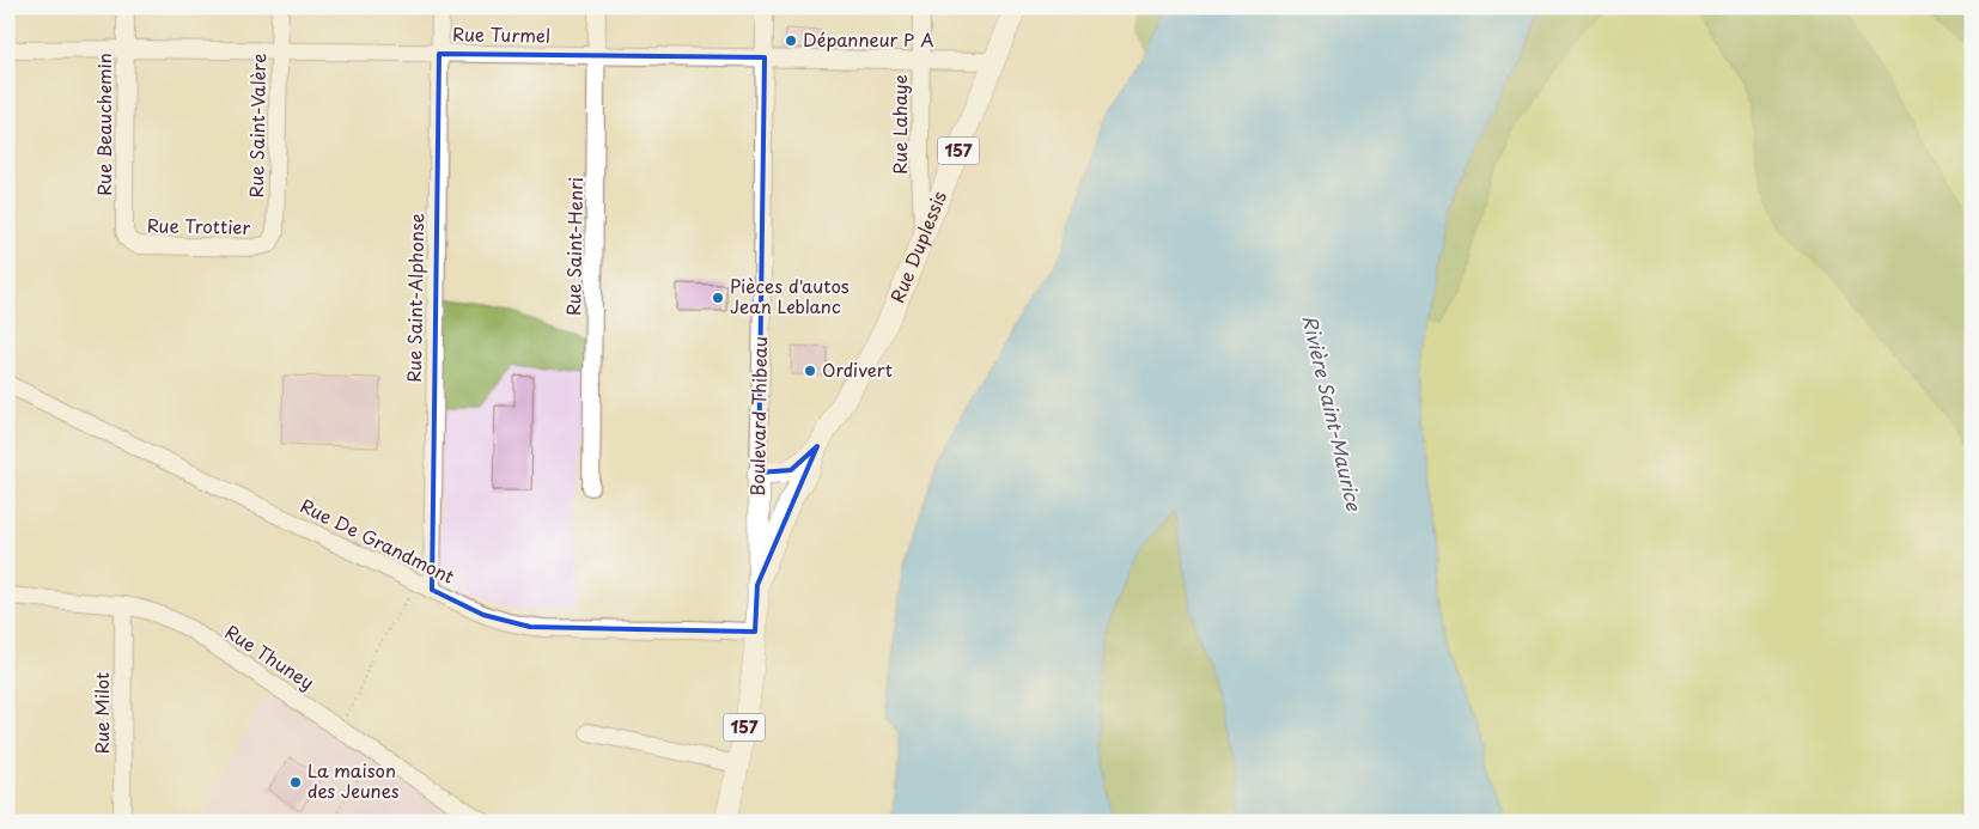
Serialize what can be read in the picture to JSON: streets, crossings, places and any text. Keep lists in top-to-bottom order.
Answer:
{
  "streets": {
    "main road": ["157", "Rue Duplessis", "Boulevard Thibeau"],
    "street": [
      "Rue Turmel",
      "Rue Beauchemin",
      "Rue Lahaye",
      "Rue Saint-Valère",
      "Rue Trottier",
      "Rue Saint-Henri",
      "Rue Saint-Alphonse",
      "Rue De Grandmont",
      "Rue Thuney",
      "Rue Milot"
    ]
  },
  "crossings": [
    ["Rue Turmel", "Rue Beauchemin"],
    ["Rue Turmel", "Rue Lahaye"],
    ["Rue Turmel", "Rue Saint-Valère"],
    ["Rue Turmel", "Rue Saint-Henri"],
    ["Rue Turmel", "Rue Duplessis"],
    ["Rue Turmel", "Rue Saint-Alphonse"],
    ["Rue Turmel", "Boulevard Thibeau"],
    ["Rue Beauchemin", "Rue Trottier"],
    ["Rue Lahaye", "Rue Duplessis"],
    ["Rue Saint-Valère", "Rue Trottier"],
    ["Rue Duplessis", "Boulevard Thibeau"],
    ["Rue Saint-Alphonse", "Rue De Grandmont"],
    ["Boulevard Thibeau", "Rue De Grandmont"],
    ["Rue Thuney", "Rue Milot"]
  ],
  "water": ["Rivière Saint-Maurice"],
  "places": [
    "Dépanneur P A",
    "Pièces d'autos Jean Leblanc",
    "Ordivert",
    "La maison des Jeunes"
  ]
}
